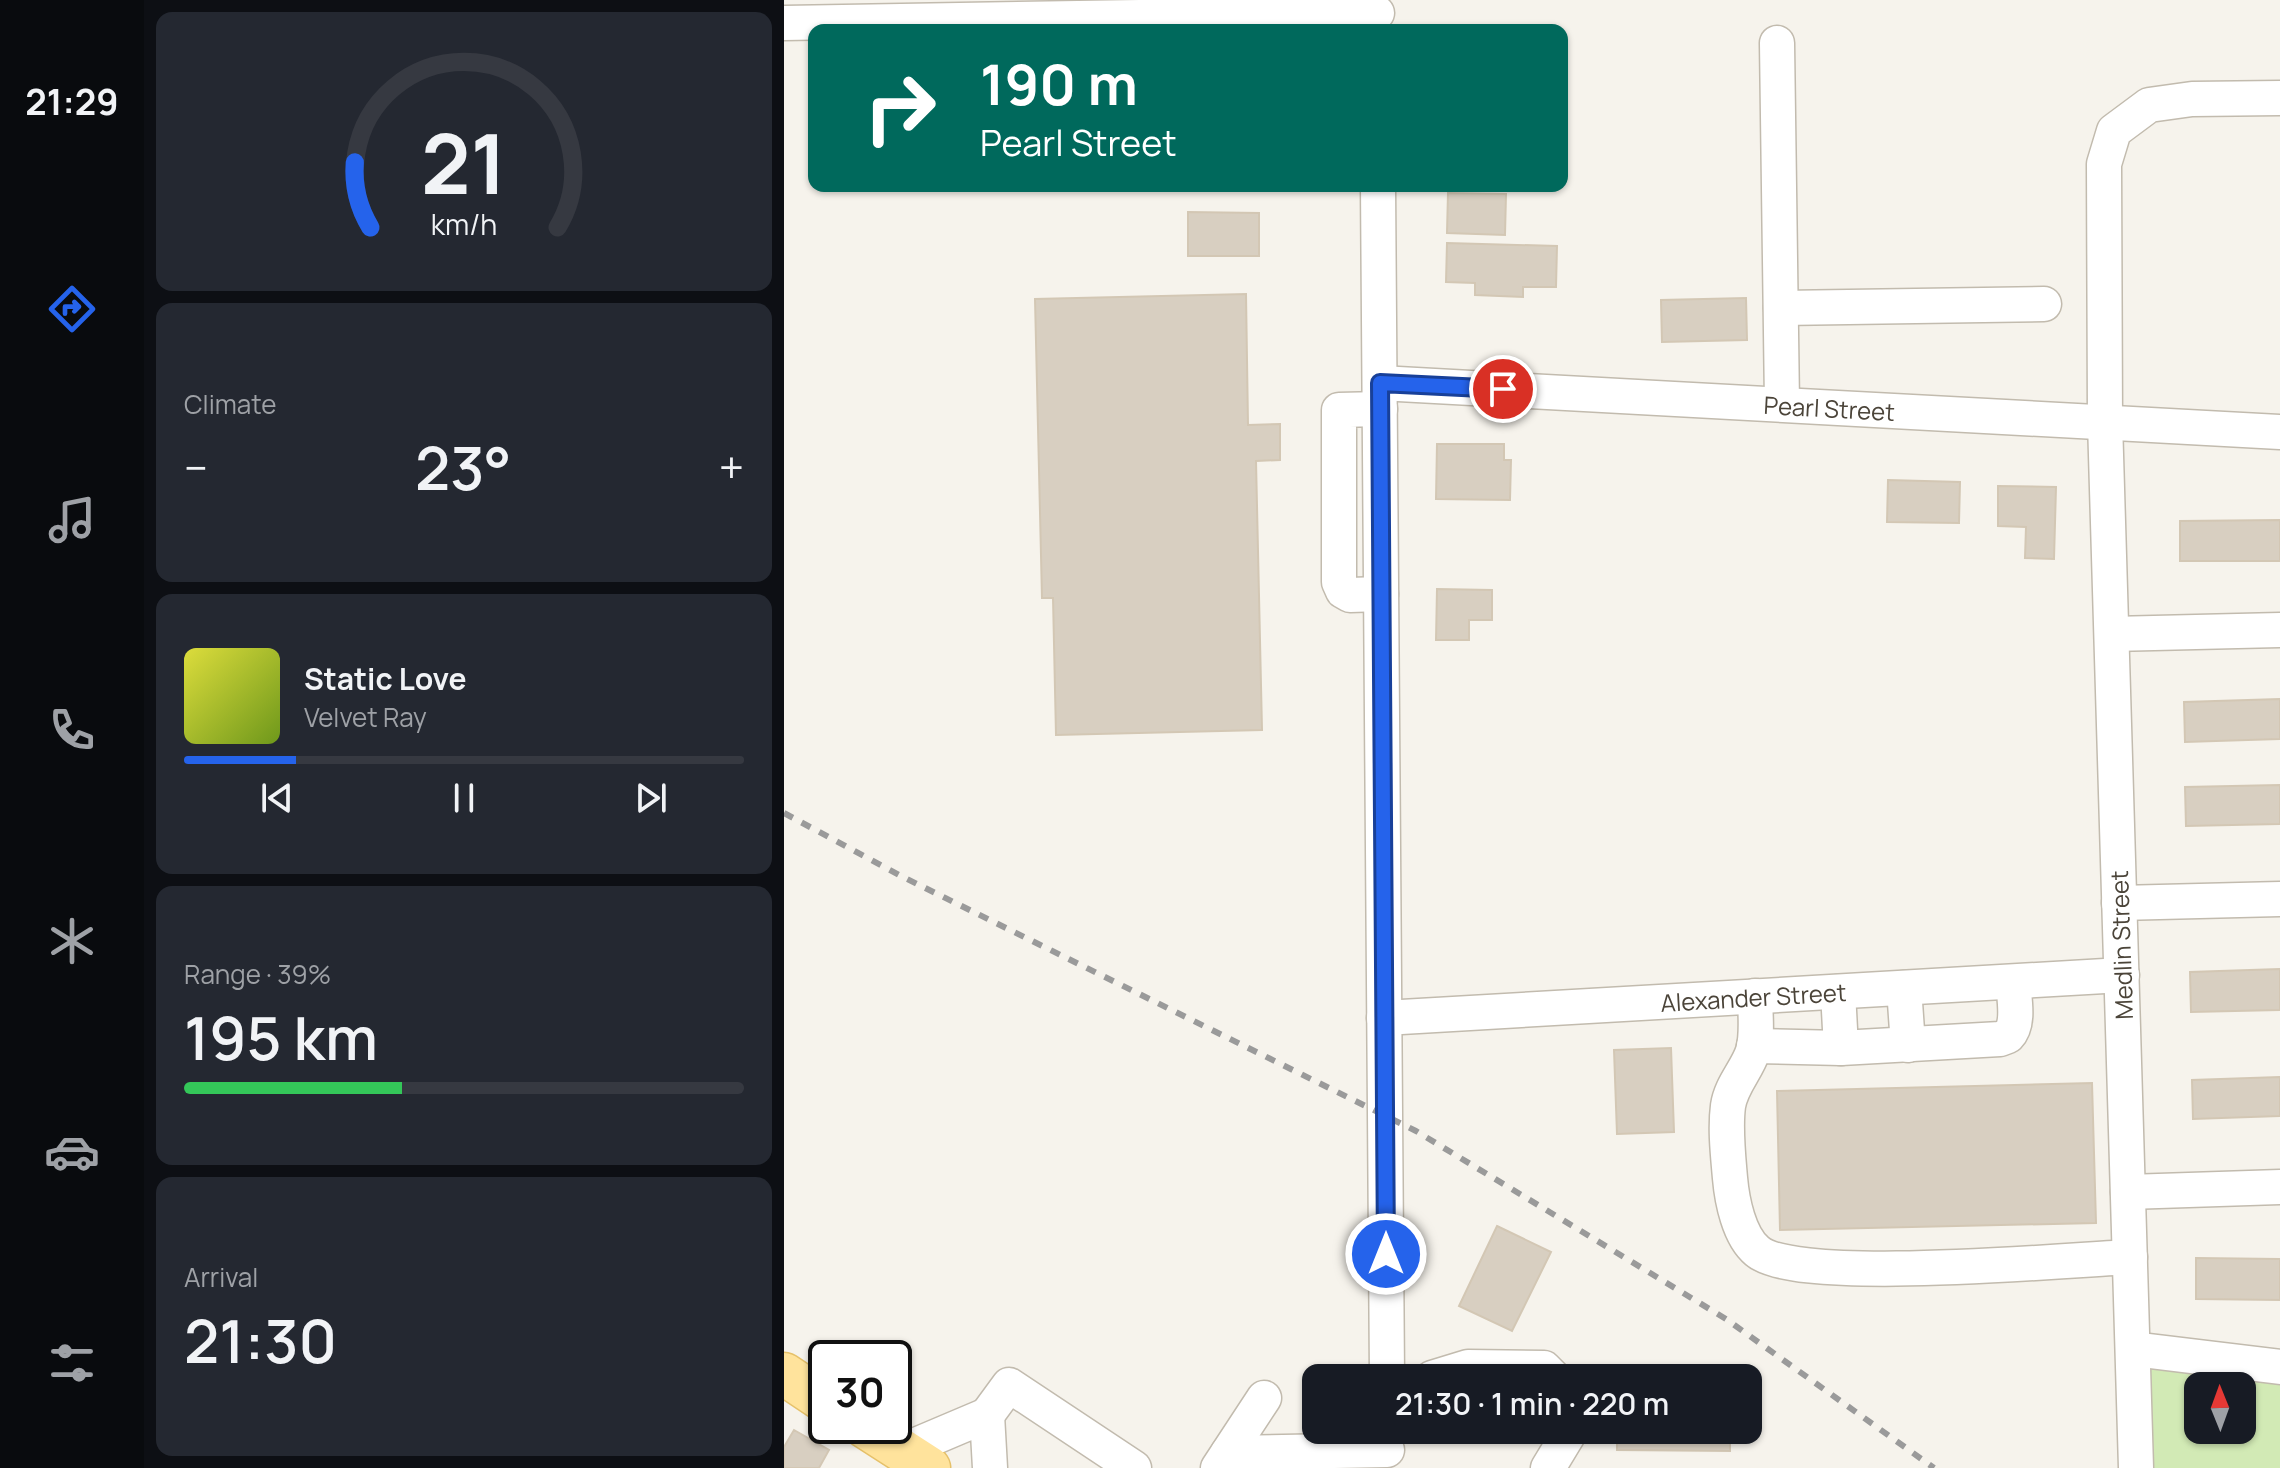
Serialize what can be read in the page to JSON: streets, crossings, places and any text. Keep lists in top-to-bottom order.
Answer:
{
  "streets": {
    "street": ["Pearl Street", "Medlin Street", "Alexander Street"]
  },
  "crossings": [
    ["Pearl Street", "Medlin Street"],
    ["Medlin Street", "Alexander Street"]
  ],
  "north": "top",
  "page": {
    "tabs": "21:29",
    "turn": ["190 m", "Pearl Street"],
    "tile": [
      "Climate",
      ["Range · 39%", "195 km"],
      ["Arrival", "21:30"]
    ],
    "heat": ["−", "23°", "+"],
    "song": ["Static Love", "Velvet Ray"],
    "limit": "30",
    "trip": "21:30 · 1 min · 220 m",
    "gauge": ["21", "km/h"]
  }
}
